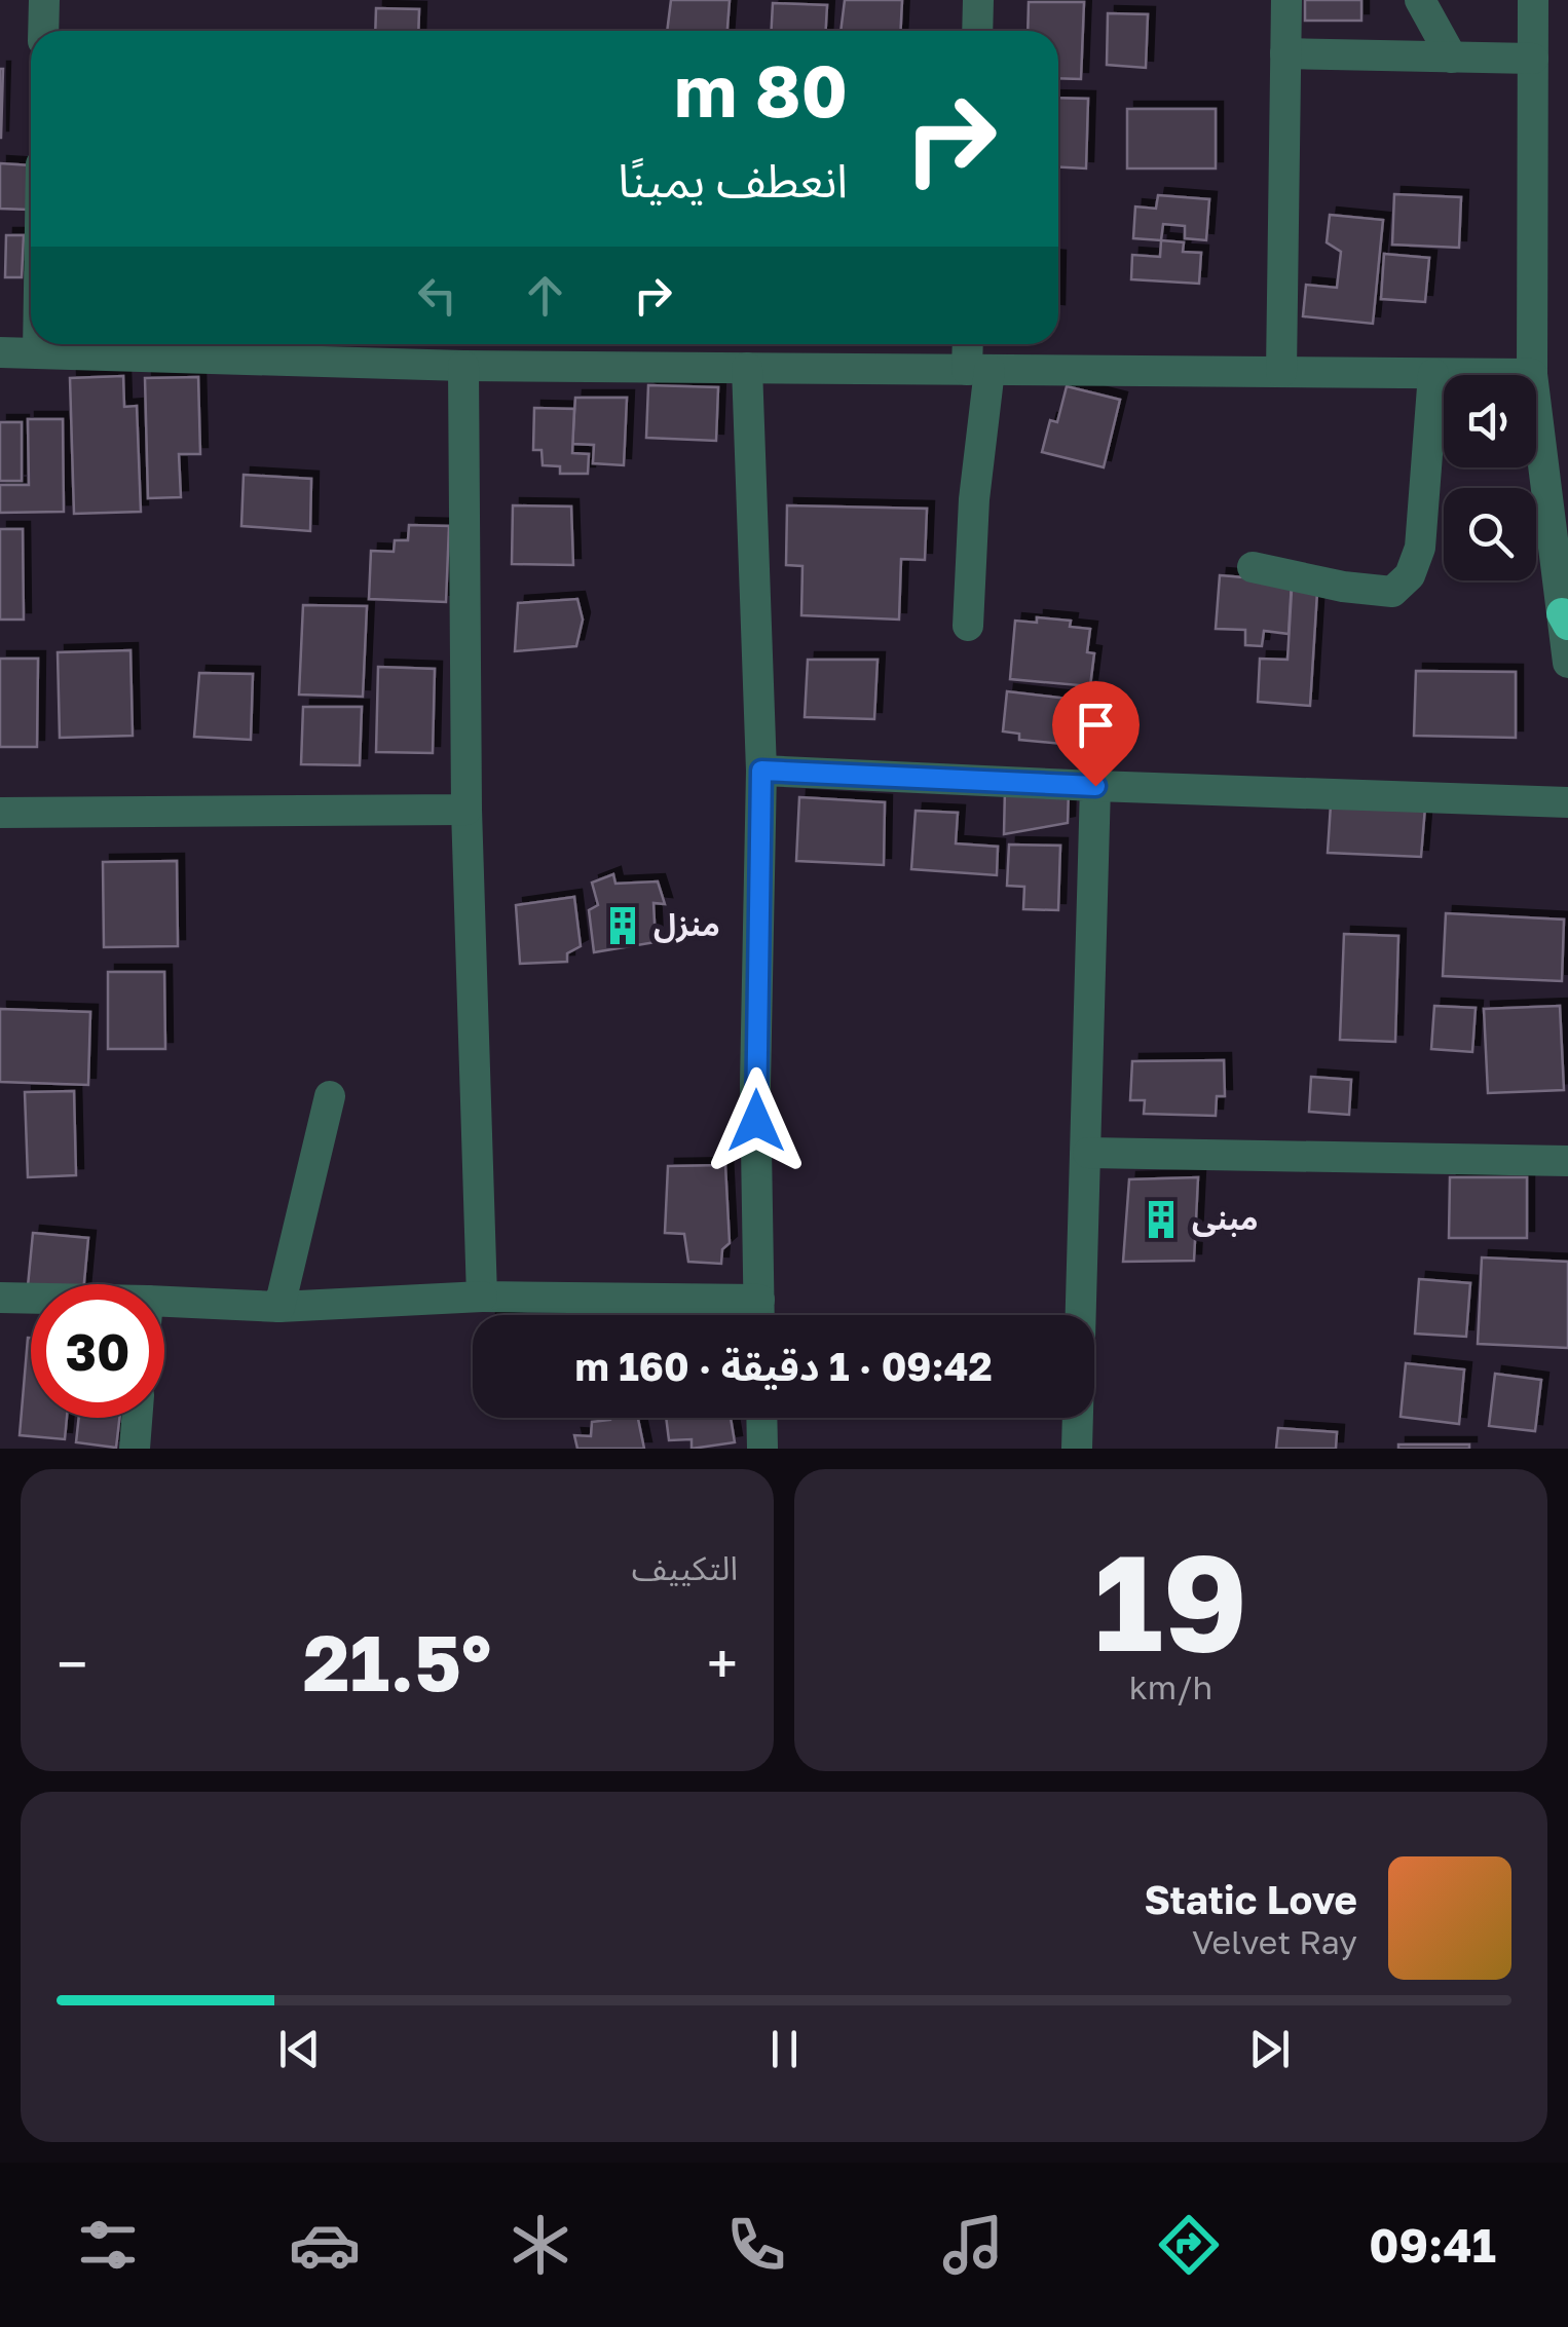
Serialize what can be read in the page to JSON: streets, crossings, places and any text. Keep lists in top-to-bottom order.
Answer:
{
  "places": {
    "building": ["منزل", "مبنى"]
  },
  "page": {
    "turn": ["80 m", "انعطف يمينًا"],
    "limit": "30",
    "trip": "09:42 · 1 دقيقة · 160 m",
    "tile": [
      ["19", "km/h"],
      "التكييف"
    ],
    "heat": ["−", "21.5°", "+"],
    "song": ["Static Love", "Velvet Ray"],
    "tabs": "09:41"
  }
}
